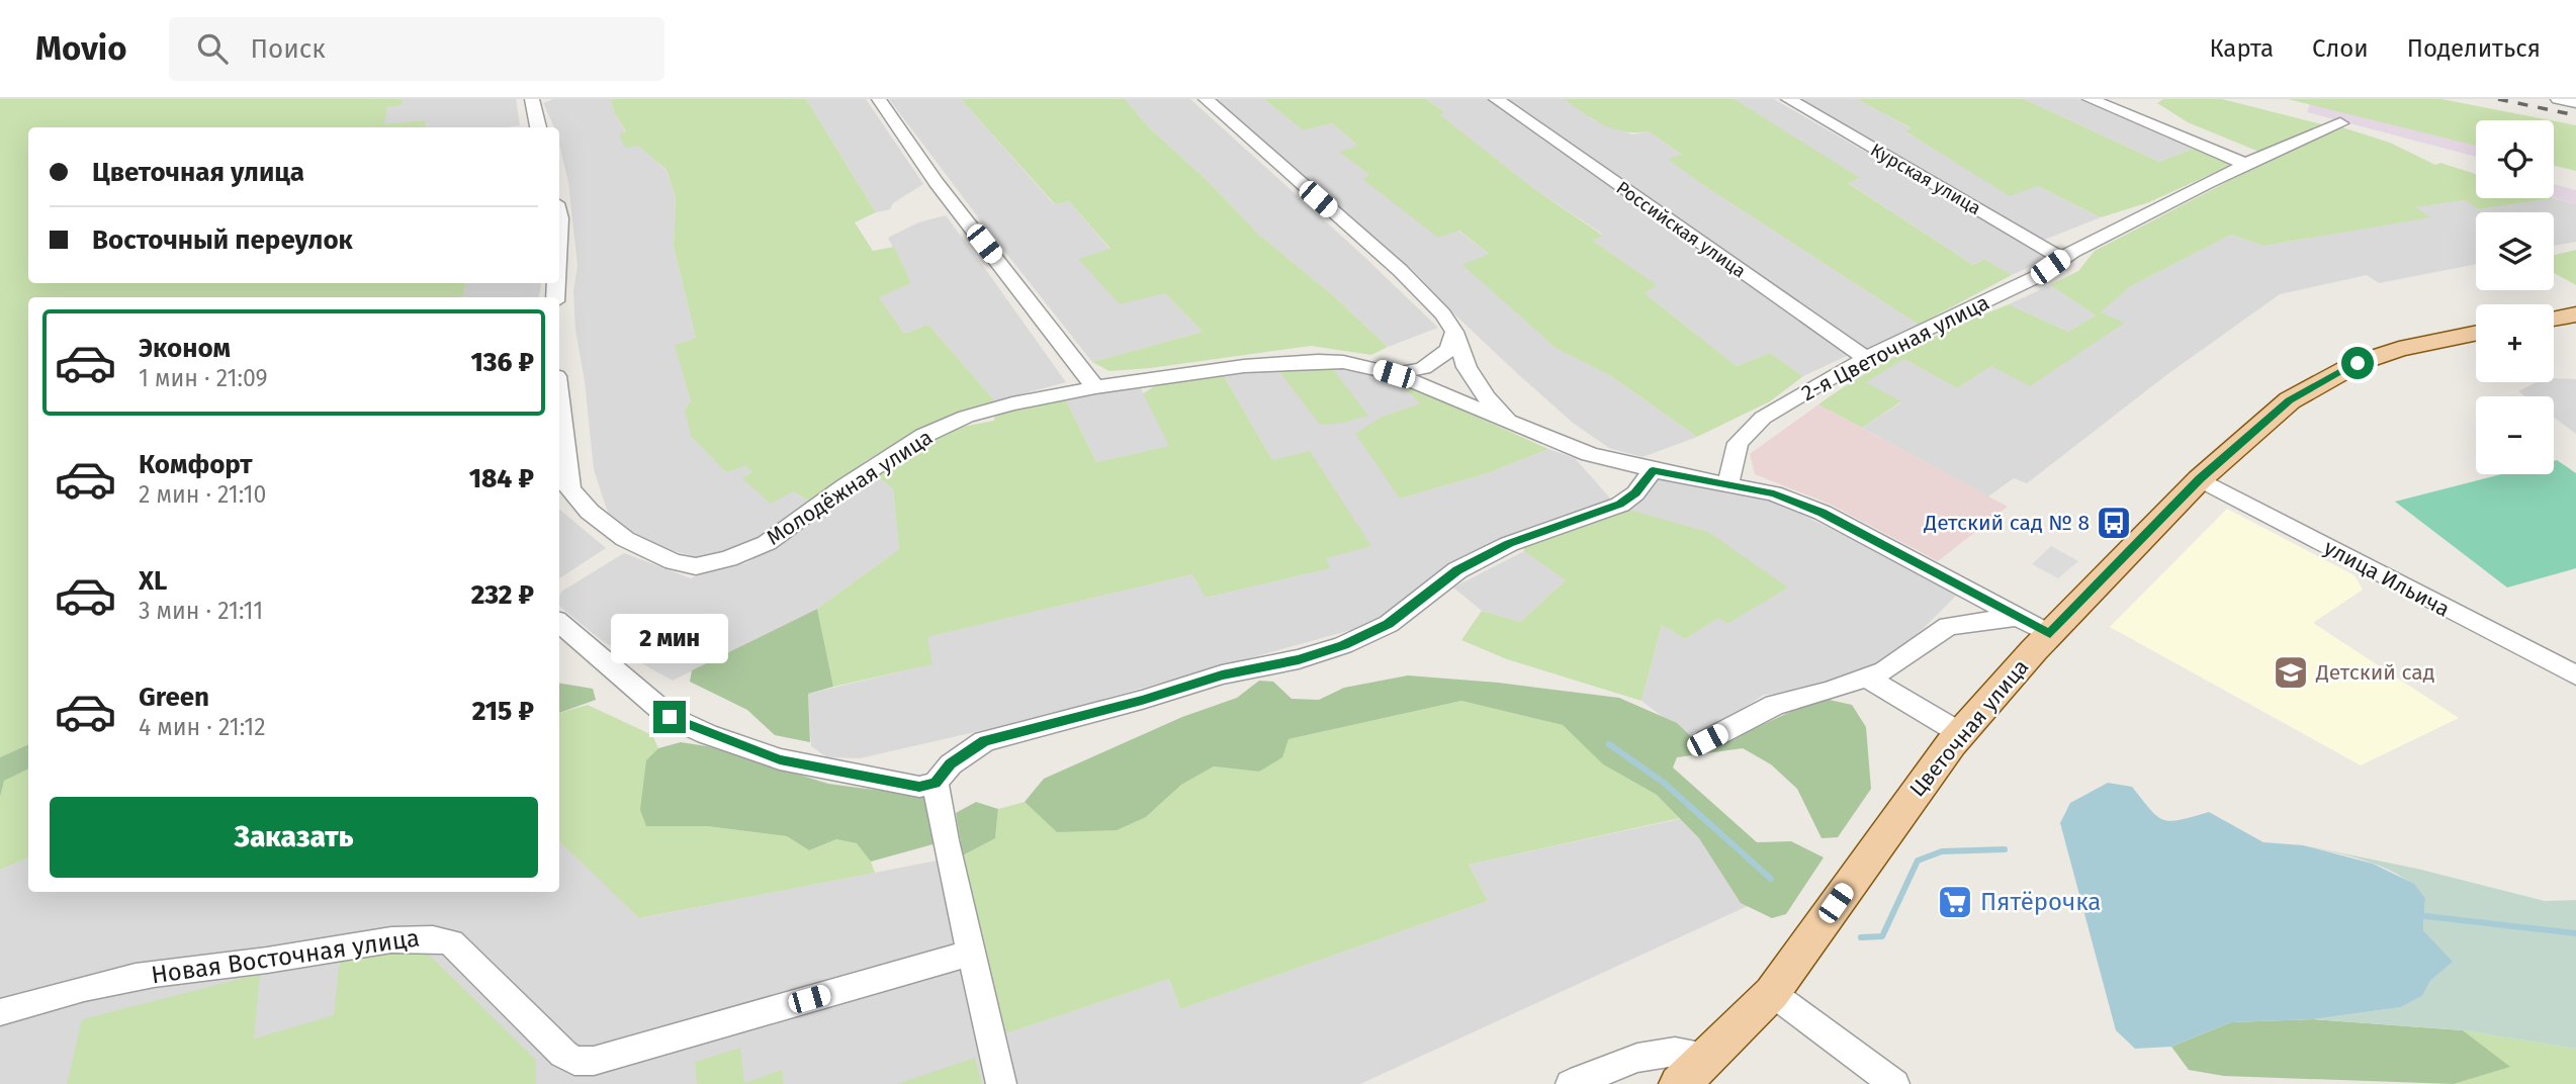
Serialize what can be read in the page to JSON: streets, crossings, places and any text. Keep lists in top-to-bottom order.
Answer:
{
  "streets": {
    "main road": ["Цветочная улица"],
    "street": [
      "Курская улица",
      "Российская улица",
      "2-я Цветочная улица",
      "Молодёжная улица",
      "улица Ильича",
      "Новая Восточная улица"
    ]
  },
  "crossings": [
    ["Курская улица", "2-я Цветочная улица"],
    ["Российская улица", "2-я Цветочная улица"],
    ["2-я Цветочная улица", "Молодёжная улица"],
    ["улица Ильича", "Цветочная улица"]
  ],
  "places": {
    "bus stop": ["Детский сад № 8"],
    "school or university": ["Детский сад"],
    "supermarket": ["Пятёрочка"]
  },
  "page": {
    "header": "Movio",
    "search": "Поиск",
    "nav": ["Карта", "Слои", "Поделиться"],
    "map_buttons": ["+", "−"],
    "banner": ["Цветочная улица", "Восточный переулок"],
    "list": [
      {
        "name": "Эконом",
        "note": "1 мин · 21:09",
        "value": "136 ₽"
      },
      {
        "name": "Комфорт",
        "note": "2 мин · 21:10",
        "value": "184 ₽"
      },
      {
        "name": "XL",
        "note": "3 мин · 21:11",
        "value": "232 ₽"
      },
      {
        "name": "Green",
        "note": "4 мин · 21:12",
        "value": "215 ₽"
      }
    ],
    "bubble": "2 мин",
    "buttons": "Заказать"
  }
}
